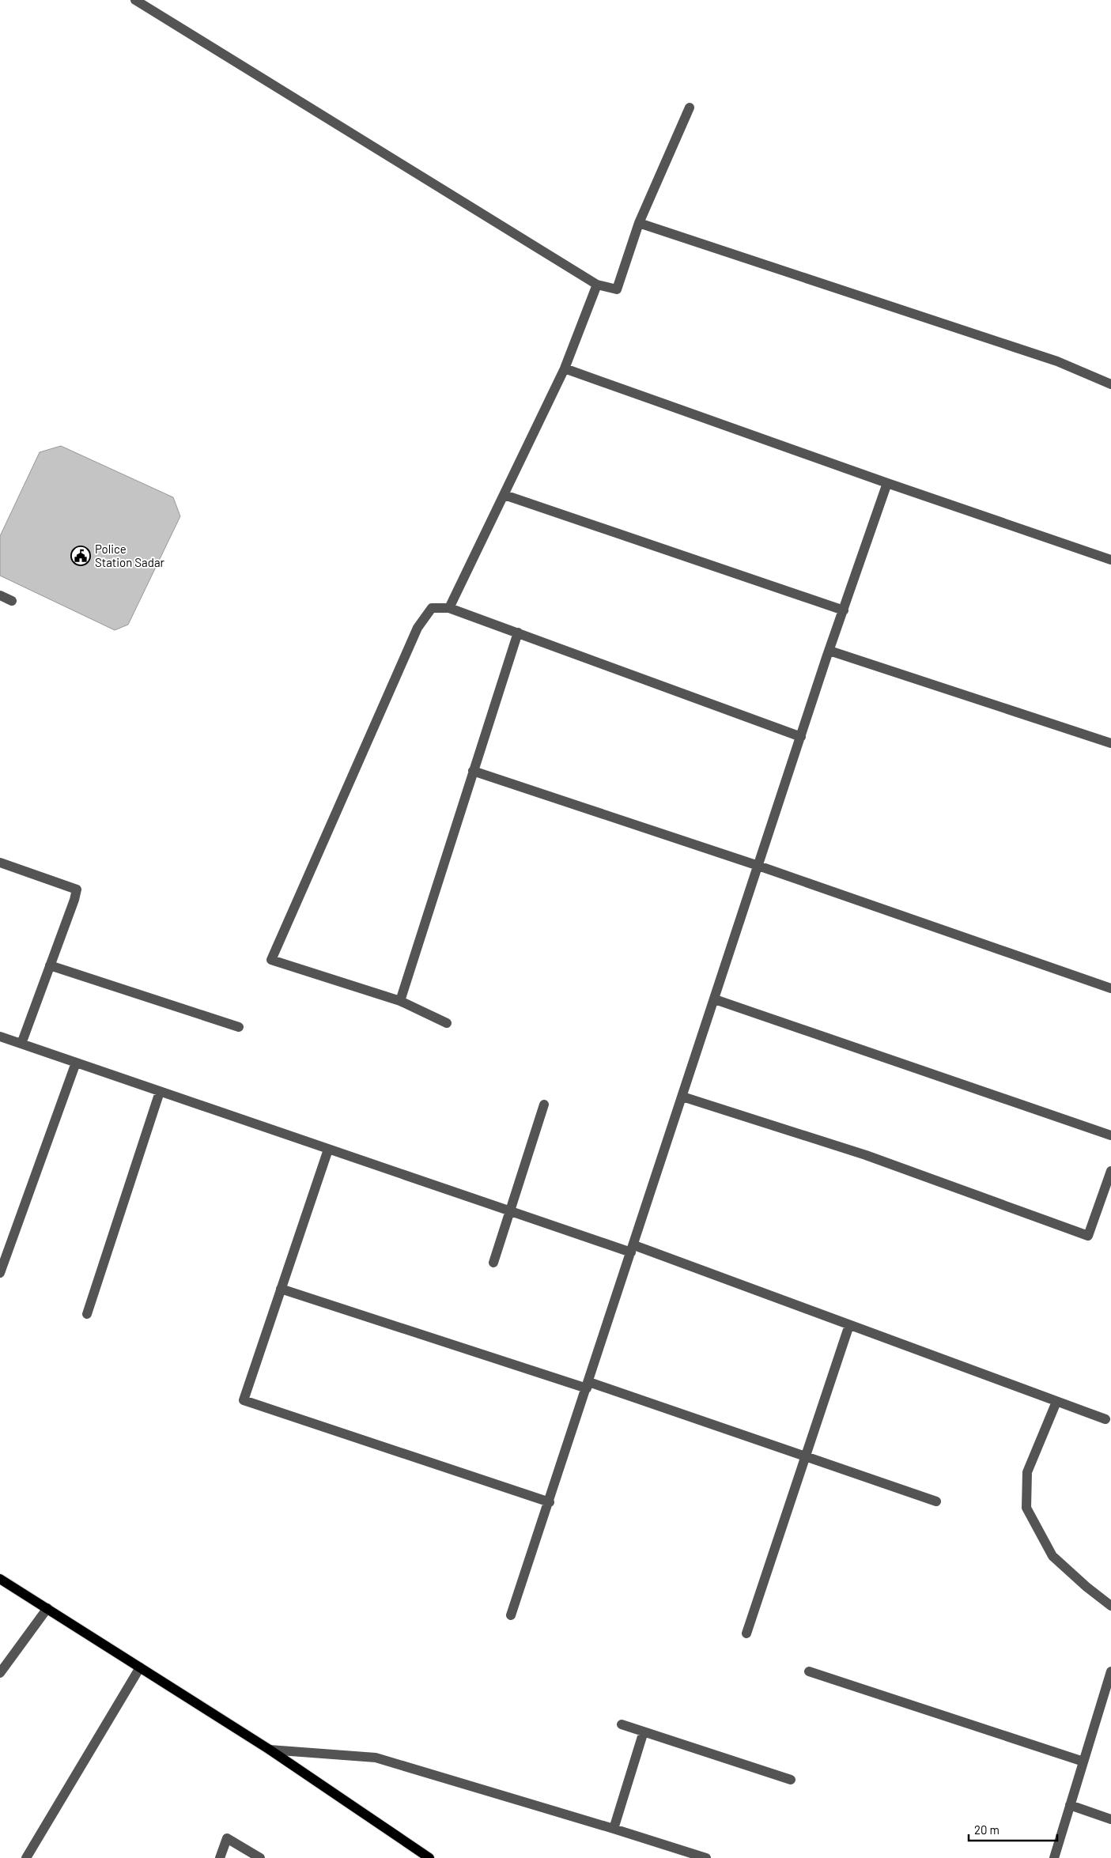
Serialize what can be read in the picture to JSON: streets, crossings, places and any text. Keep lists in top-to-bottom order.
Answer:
{
  "places": {
    "public building": ["Police Station Sadar"]
  },
  "scale_bar": "20 m"
}
